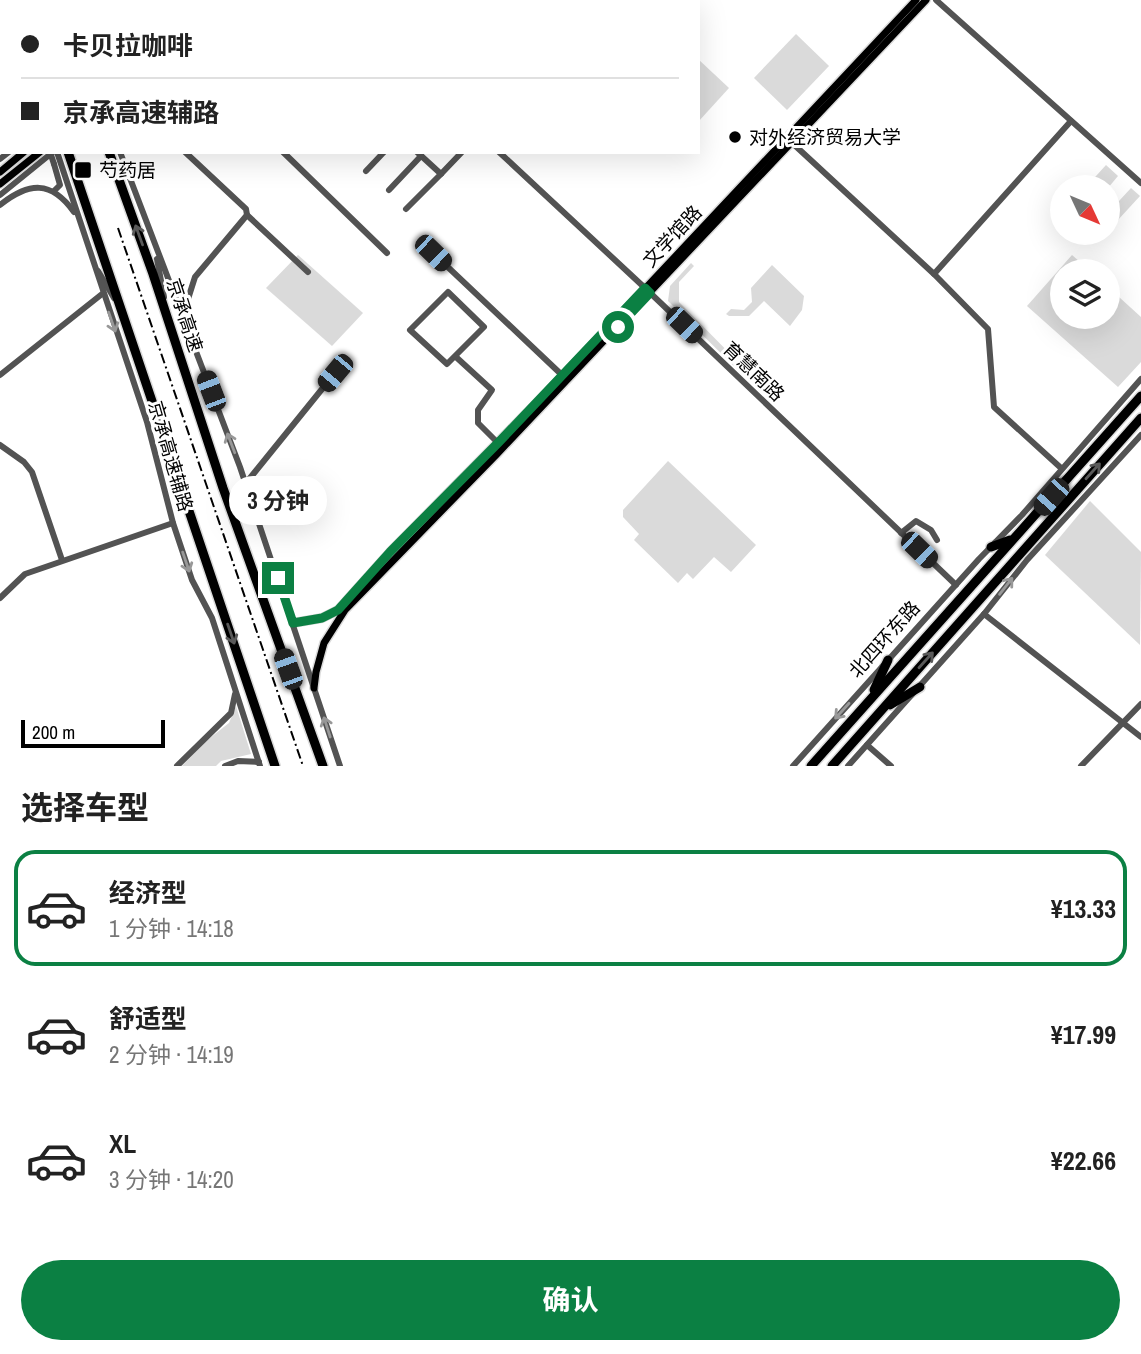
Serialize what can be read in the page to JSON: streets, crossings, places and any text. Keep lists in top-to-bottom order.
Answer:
{
  "streets": {
    "highway": ["京承高速", "北四环东路"],
    "main road": ["文学馆路"],
    "street": ["育慧南路", "京承高速辅路"]
  },
  "crossings": [
    ["文学馆路", "育慧南路"],
    ["育慧南路", "北四环东路"]
  ],
  "one_way": ["京承高速辅路"],
  "places": {
    "other": ["对外经济贸易大学"],
    "transit": ["芍药居"]
  },
  "scale_bar": "200 m",
  "north": "bottom right",
  "page": {
    "banner": ["卡贝拉咖啡", "京承高速辅路"],
    "bubble": "3 分钟",
    "scale": "200 m",
    "heading": "选择车型",
    "list": [
      {
        "name": "经济型",
        "note": "1 分钟 · 14:18",
        "value": "¥13.33"
      },
      {
        "name": "舒适型",
        "note": "2 分钟 · 14:19",
        "value": "¥17.99"
      },
      {
        "name": "XL",
        "note": "3 分钟 · 14:20",
        "value": "¥22.66"
      }
    ],
    "buttons": "确认"
  }
}
